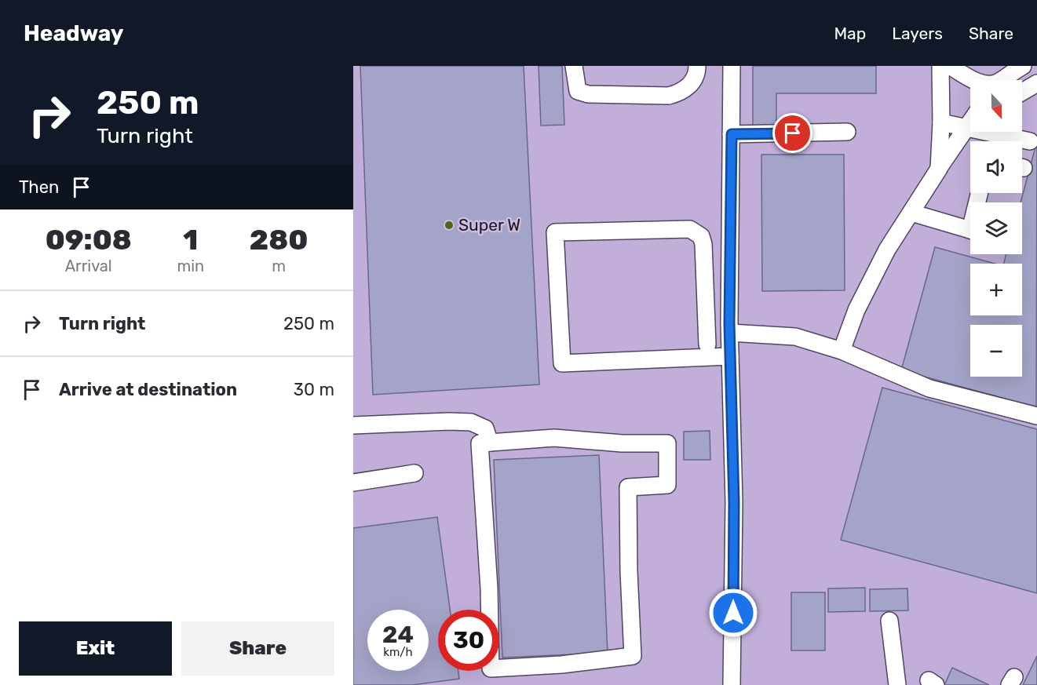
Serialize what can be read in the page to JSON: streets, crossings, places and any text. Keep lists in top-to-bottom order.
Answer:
{
  "places": ["Super W"],
  "north": "bottom",
  "page": {
    "header": "Headway",
    "nav": ["Map", "Layers", "Share"],
    "turn": ["250 m", "Turn right"],
    "map_buttons": ["+", "−"],
    "then": "Then",
    "eta": [
      "09:08",
      "Arrival",
      "1",
      "min",
      "280",
      "m"
    ],
    "list": [
      {
        "name": "Turn right",
        "value": "250 m"
      },
      {
        "name": "Arrive at destination",
        "value": "30 m"
      }
    ],
    "speed": "24 km/h",
    "limit": "30",
    "buttons": ["Exit", "Share"]
  }
}
